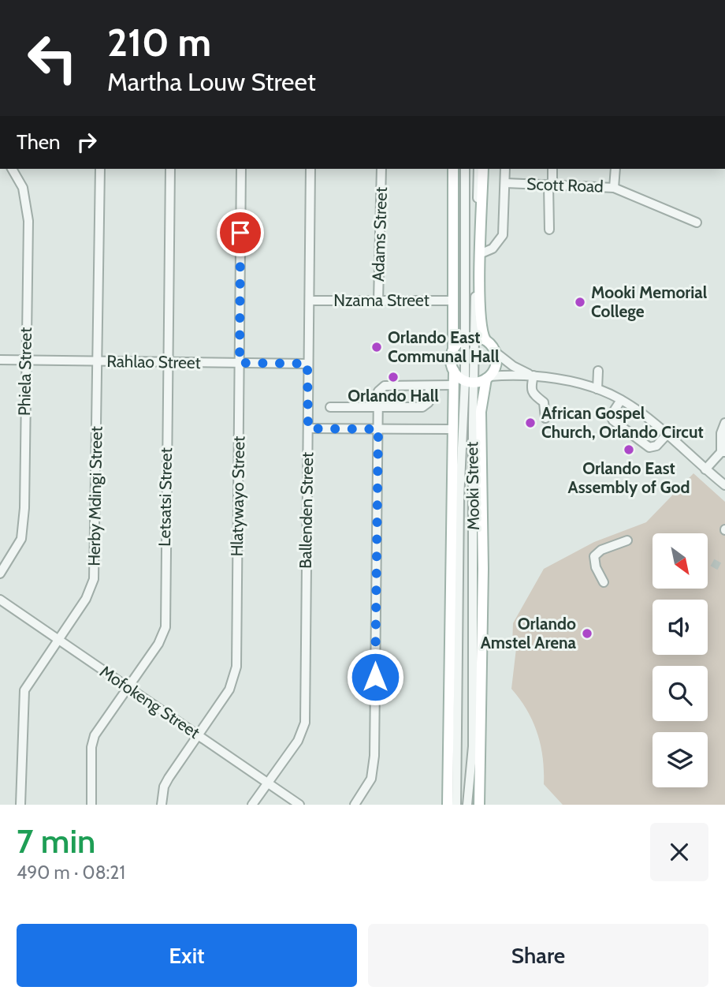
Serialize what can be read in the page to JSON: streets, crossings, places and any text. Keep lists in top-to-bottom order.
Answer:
{
  "streets": {
    "main road": ["Mooki Street"],
    "street": [
      "Scott Road",
      "Adams Street",
      "Nzama Street",
      "Rahlao Street",
      "Phiela Street",
      "Herby Mdingi Street",
      "Hlatywayo Street",
      "Letsatsi Street",
      "Ballenden Street",
      "Mofokeng Street"
    ]
  },
  "crossings": [
    ["Adams Street", "Nzama Street"],
    ["Nzama Street", "Ballenden Street"],
    ["Rahlao Street", "Phiela Street"],
    ["Rahlao Street", "Herby Mdingi Street"],
    ["Rahlao Street", "Hlatywayo Street"],
    ["Rahlao Street", "Letsatsi Street"],
    ["Rahlao Street", "Ballenden Street"],
    ["Herby Mdingi Street", "Mofokeng Street"],
    ["Hlatywayo Street", "Mofokeng Street"],
    ["Letsatsi Street", "Mofokeng Street"],
    ["Ballenden Street", "Mofokeng Street"]
  ],
  "places": [
    "Mooki Memorial College",
    "Orlando East Communal Hall",
    "Orlando Hall",
    "African Gospel Church, Orlando Circut",
    "Orlando East Assembly of God",
    "Orlando Amstel Arena"
  ],
  "north": "bottom right",
  "page": {
    "turn": ["210 m", "Martha Louw Street"],
    "then": "Then",
    "heading": ["7 min", "490 m · 08:21"],
    "buttons": ["Exit", "Share"]
  }
}
